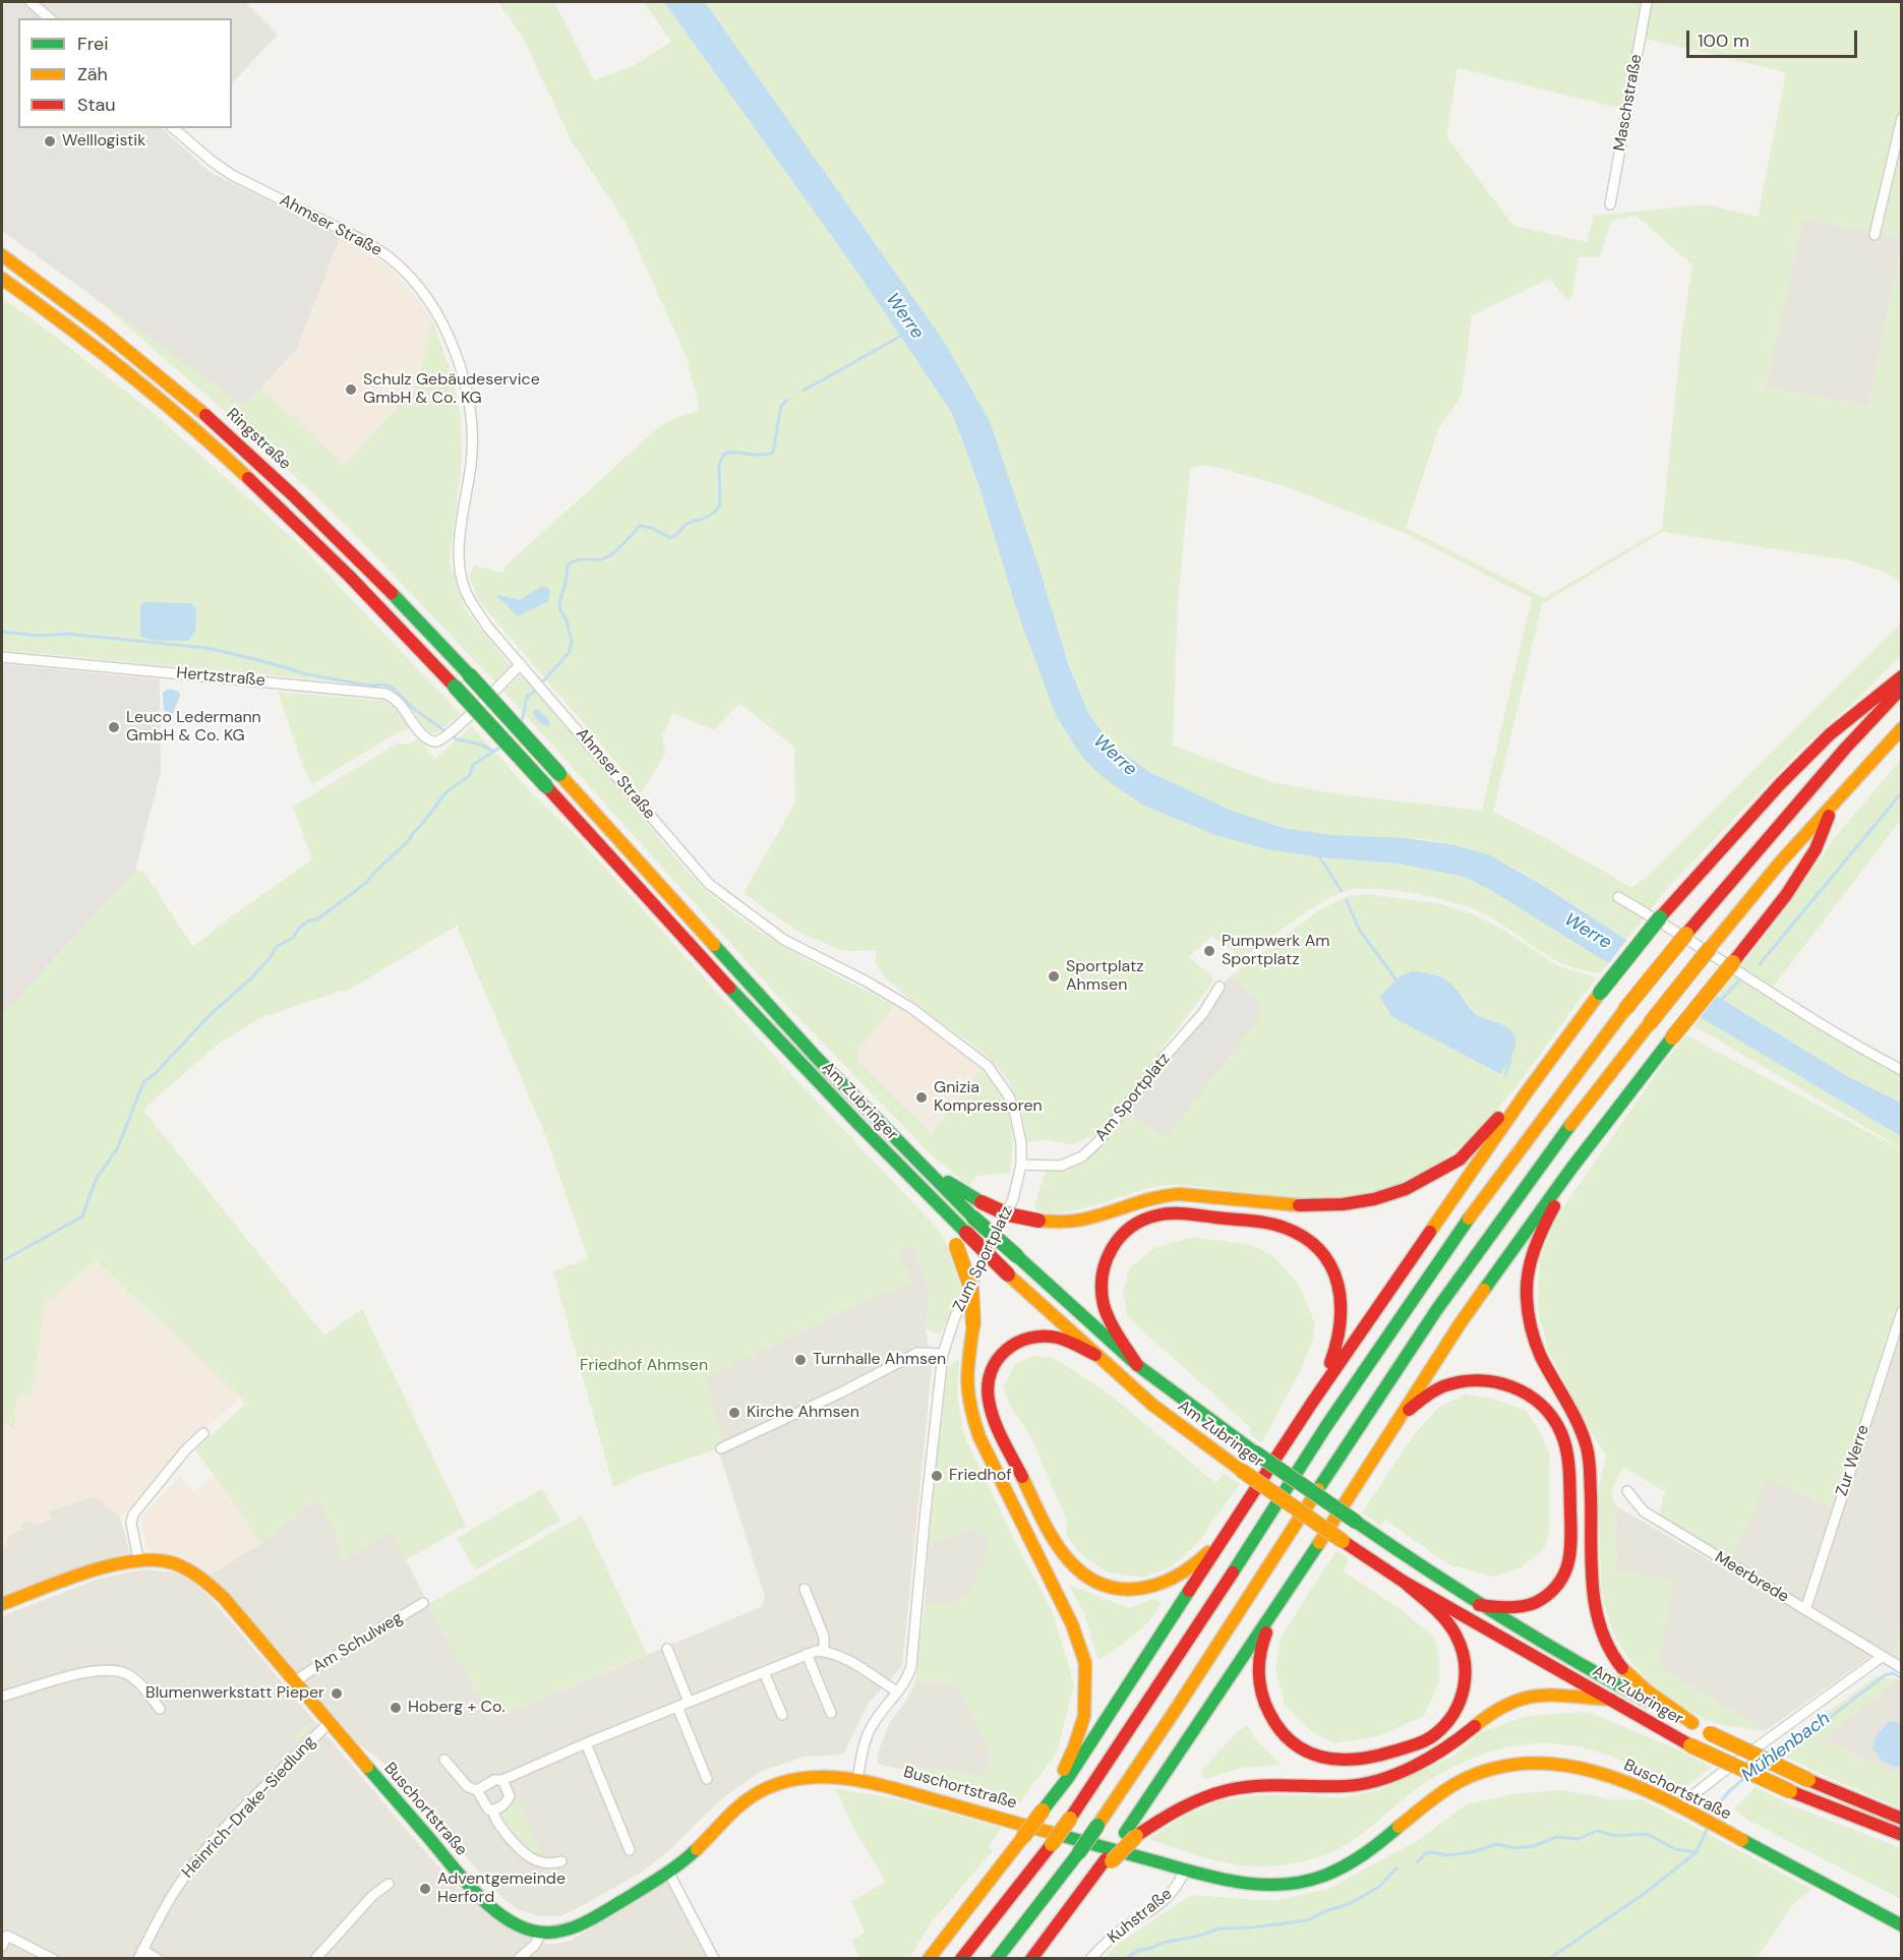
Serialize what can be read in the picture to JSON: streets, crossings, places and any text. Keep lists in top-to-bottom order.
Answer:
{
  "streets": {
    "main road": ["Ringstraße", "Am Zubringer", "Buschortstraße"],
    "street": [
      "Maschstraße",
      "Ahmser Straße",
      "Hertzstraße",
      "Am Sportplatz",
      "Zum Sportplatz",
      "Zur Werre",
      "Meerbrede",
      "Am Schulweg",
      "Heinrich-Drake-Siedlung",
      "Kuhstraße"
    ]
  },
  "crossings": [
    ["Ahmser Straße", "Hertzstraße"],
    ["Ahmser Straße", "Zum Sportplatz"],
    ["Ringstraße", "Am Zubringer"],
    ["Am Sportplatz", "Zum Sportplatz"],
    ["Zum Sportplatz", "Buschortstraße"],
    ["Zur Werre", "Meerbrede"],
    ["Am Schulweg", "Buschortstraße"],
    ["Buschortstraße", "Heinrich-Drake-Siedlung"],
    ["Buschortstraße", "Kuhstraße"]
  ],
  "water": ["Werre", "Mühlenbach"],
  "parks": ["Friedhof Ahmsen"],
  "places": [
    "Welllogistik",
    "Schulz Gebäudeservice GmbH & Co. KG",
    "Leuco Ledermann GmbH & Co. KG",
    "Pumpwerk Am Sportplatz",
    "Sportplatz Ahmsen",
    "Gnizia Kompressoren",
    "Turnhalle Ahmsen",
    "Kirche Ahmsen",
    "Friedhof",
    "Blumenwerkstatt Pieper",
    "Hoberg + Co.",
    "Adventgemeinde Herford"
  ],
  "legend": ["Frei", "Zäh", "Stau"],
  "scale_bar": "100 m"
}
